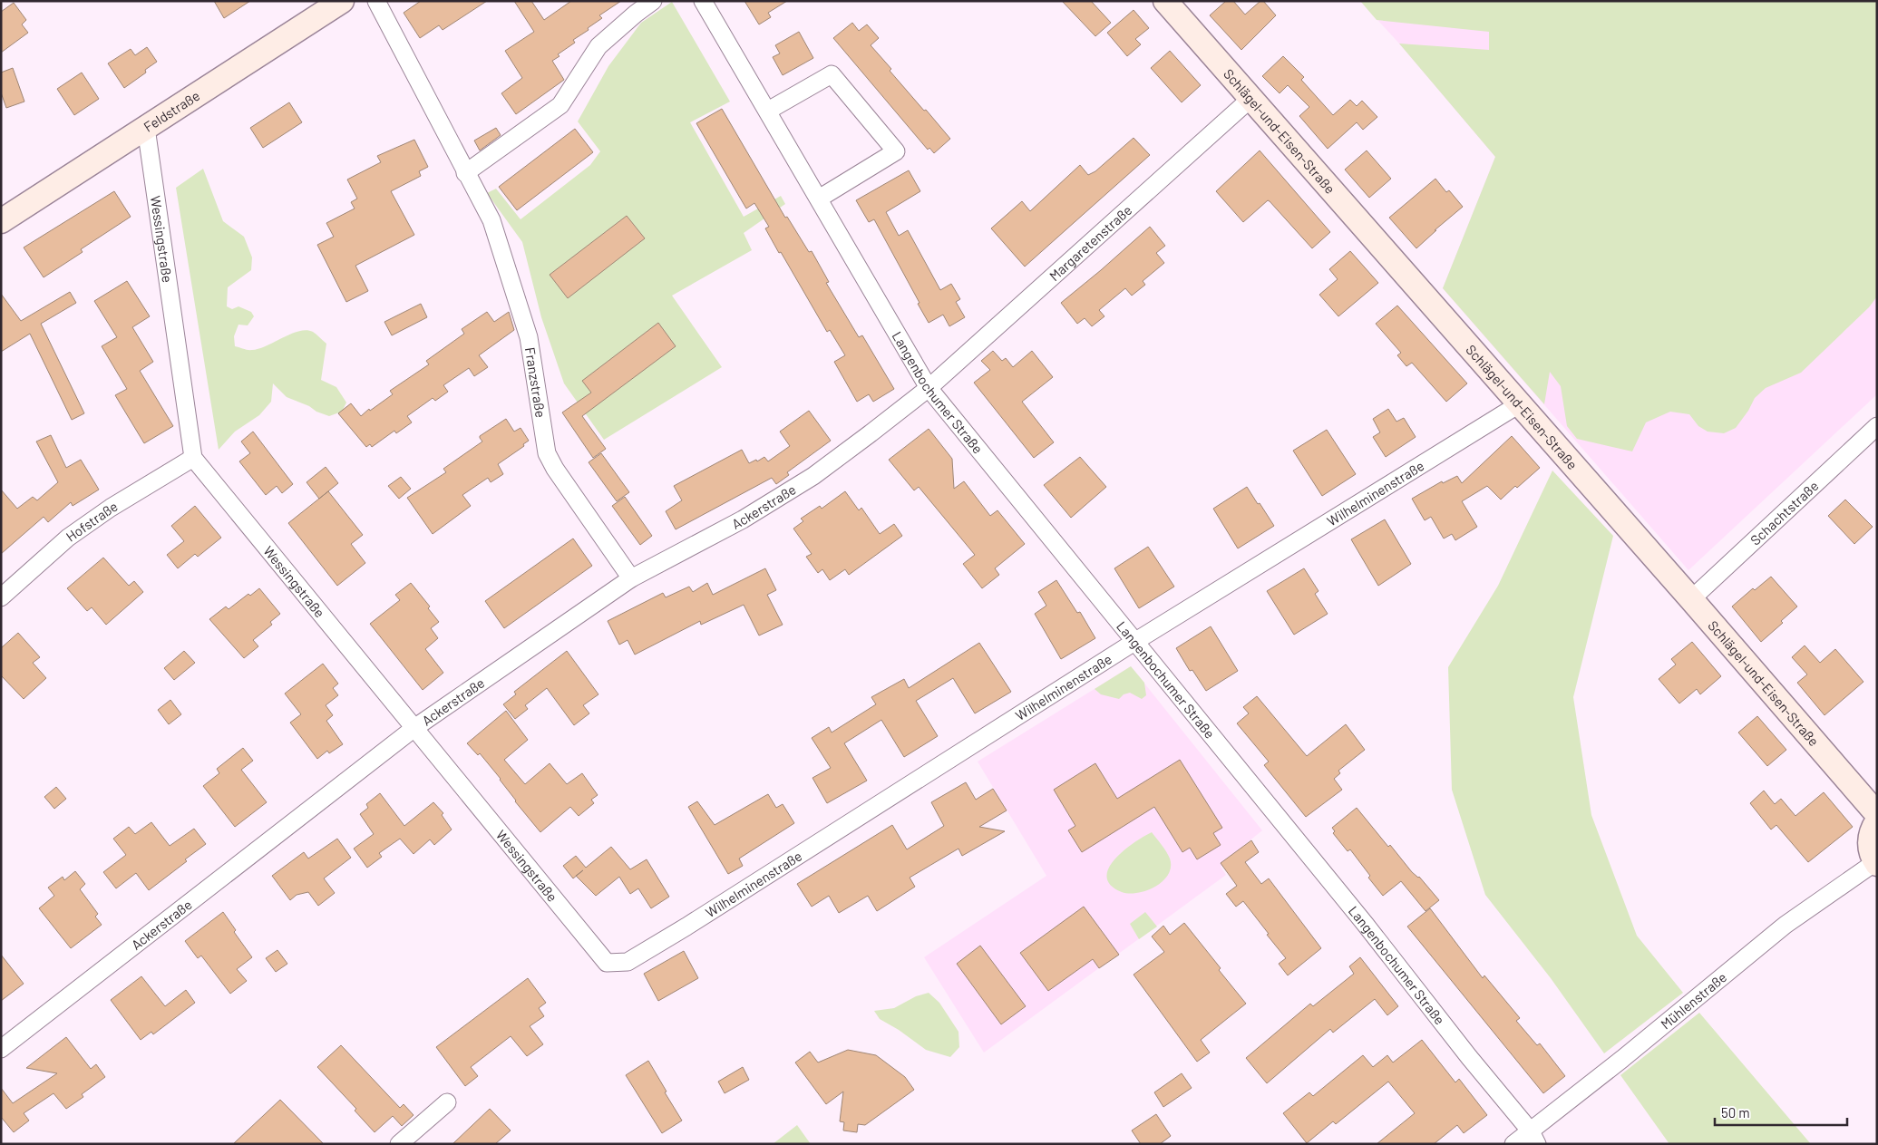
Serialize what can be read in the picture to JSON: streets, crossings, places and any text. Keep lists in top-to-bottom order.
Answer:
{
  "streets": {
    "street": [
      "Feldstraße",
      "Schlägel-und-Eisen-Straße",
      "Wessingstraße",
      "Margaretenstraße",
      "Franzstraße",
      "Langenbochumer Straße",
      "Wilhelminenstraße",
      "Ackerstraße",
      "Schachtstraße",
      "Hofstraße",
      "Mühlenstraße"
    ]
  },
  "crossings": [
    ["Feldstraße", "Wessingstraße"],
    ["Schlägel-und-Eisen-Straße", "Margaretenstraße"],
    ["Schlägel-und-Eisen-Straße", "Wilhelminenstraße"],
    ["Schlägel-und-Eisen-Straße", "Schachtstraße"],
    ["Wessingstraße", "Wilhelminenstraße"],
    ["Wessingstraße", "Ackerstraße"],
    ["Wessingstraße", "Hofstraße"],
    ["Margaretenstraße", "Langenbochumer Straße"],
    ["Margaretenstraße", "Ackerstraße"],
    ["Franzstraße", "Ackerstraße"],
    ["Langenbochumer Straße", "Wilhelminenstraße"],
    ["Langenbochumer Straße", "Ackerstraße"],
    ["Langenbochumer Straße", "Mühlenstraße"]
  ],
  "scale_bar": "50 m"
}
